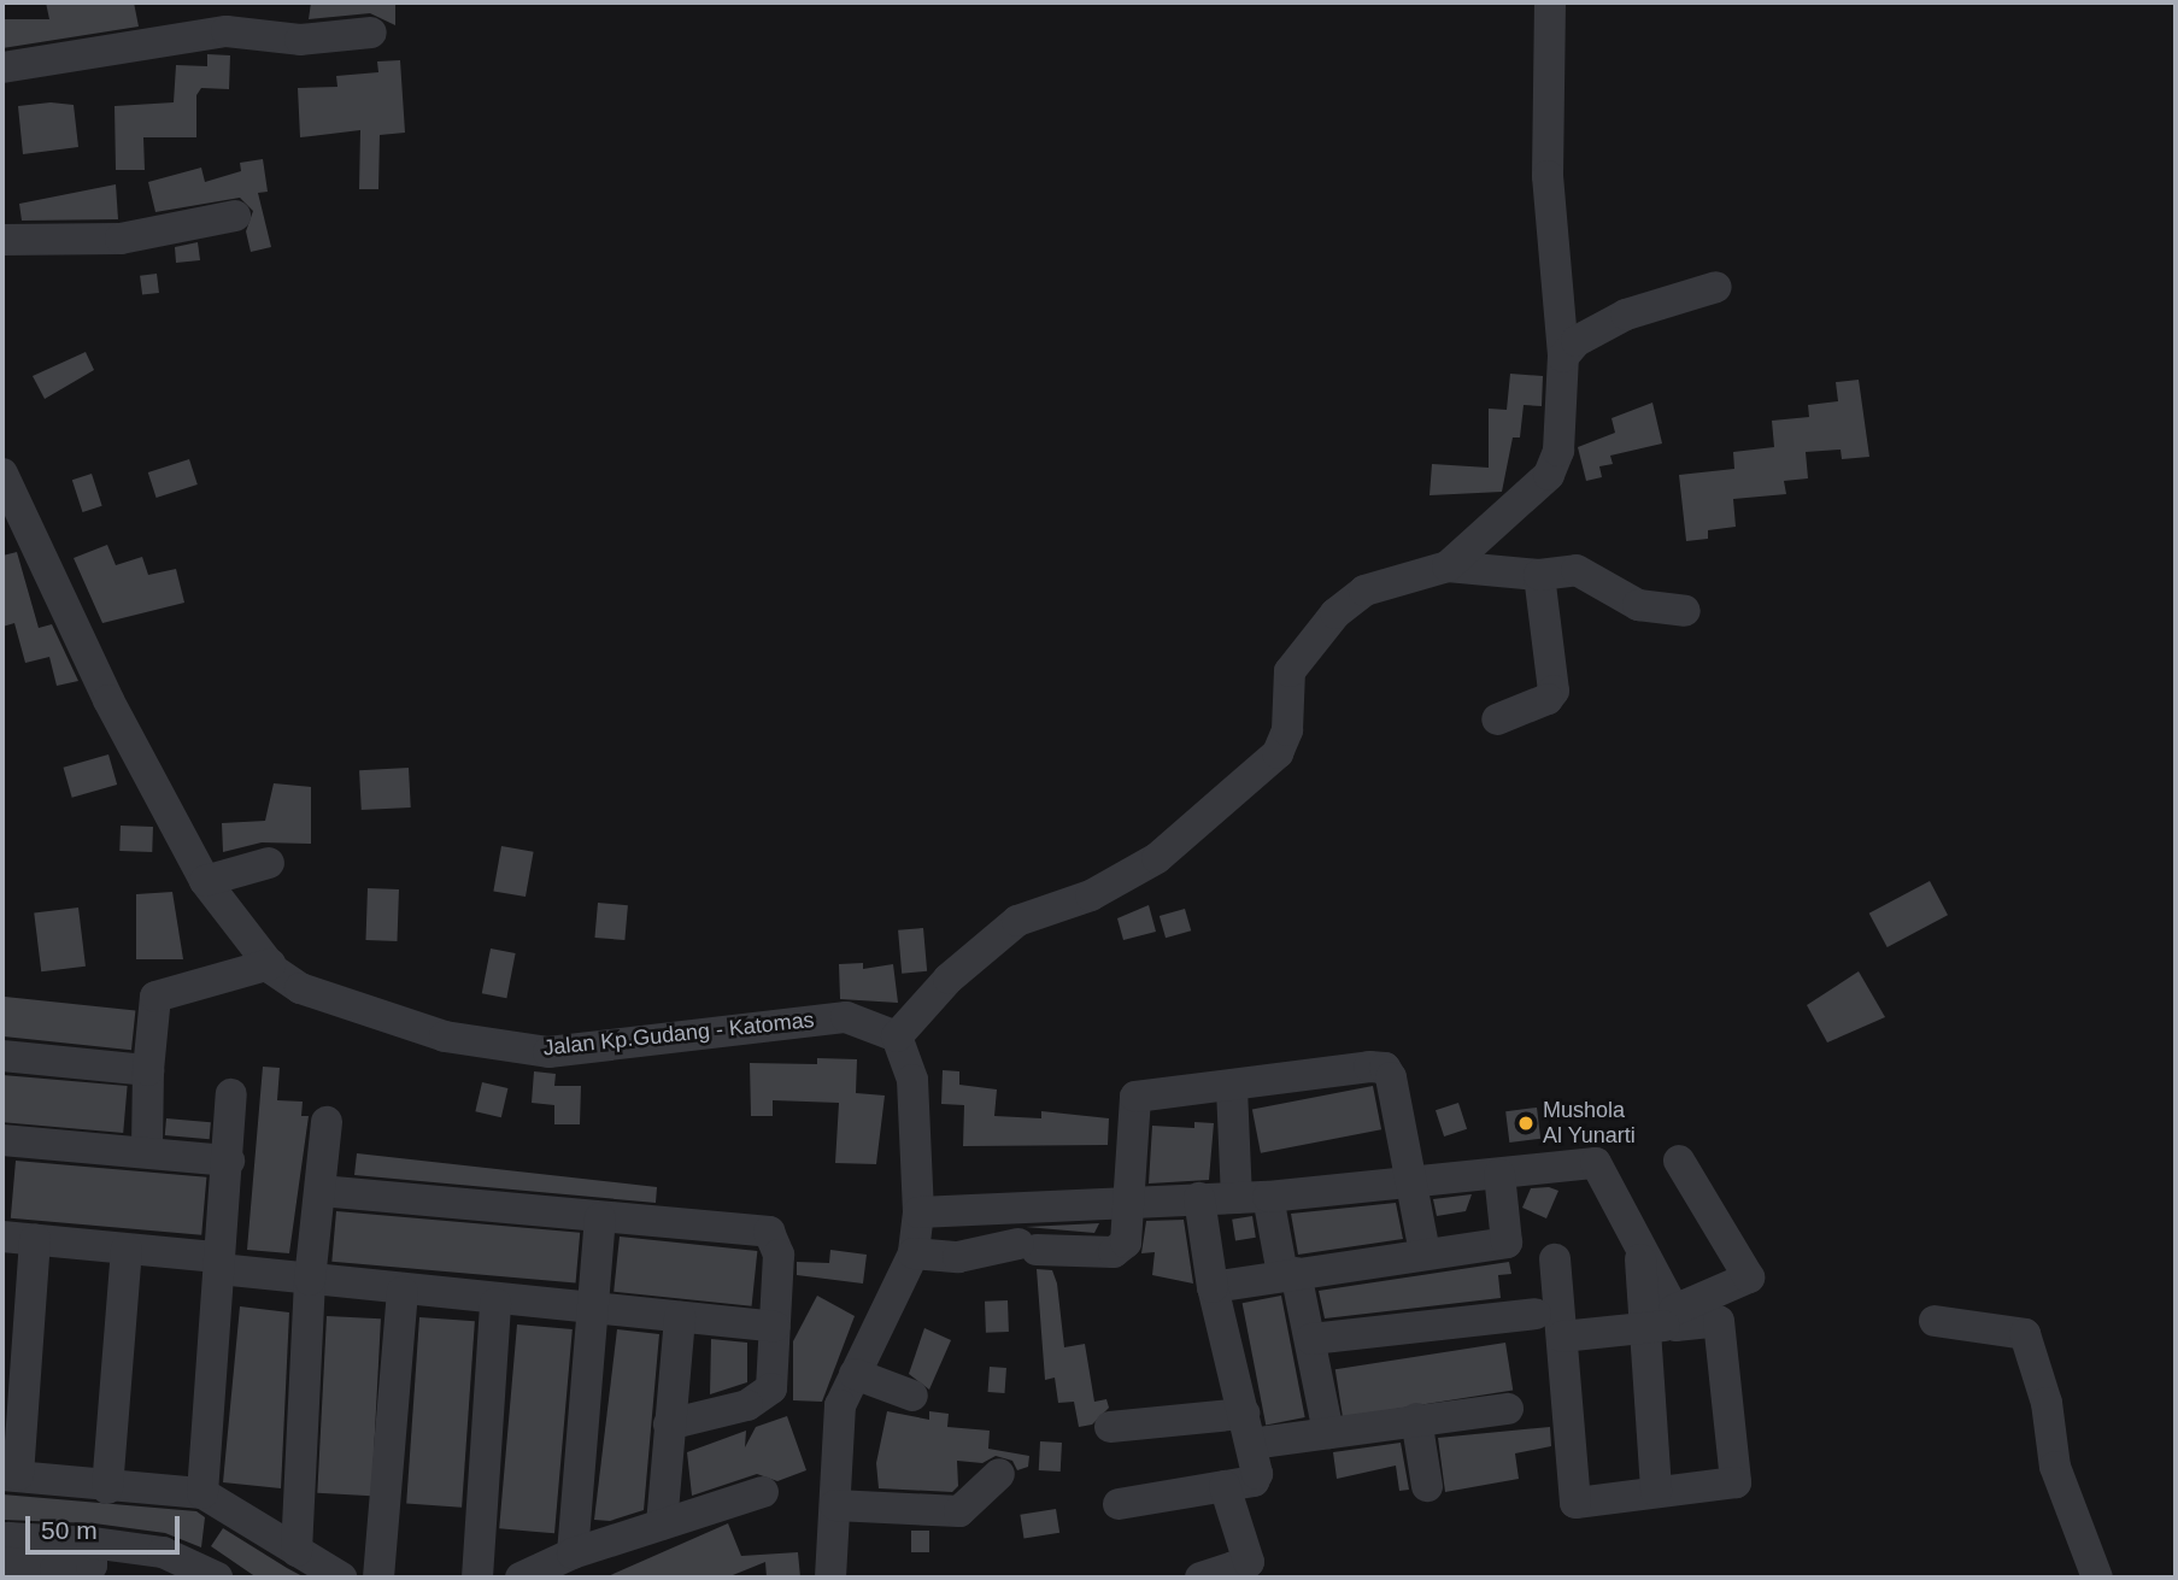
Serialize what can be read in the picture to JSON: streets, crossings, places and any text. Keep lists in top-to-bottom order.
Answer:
{
  "streets": {
    "street": ["Jalan Kp.Gudang - Katomas"]
  },
  "places": ["Mushola Al Yunarti"],
  "scale_bar": "50 m"
}
